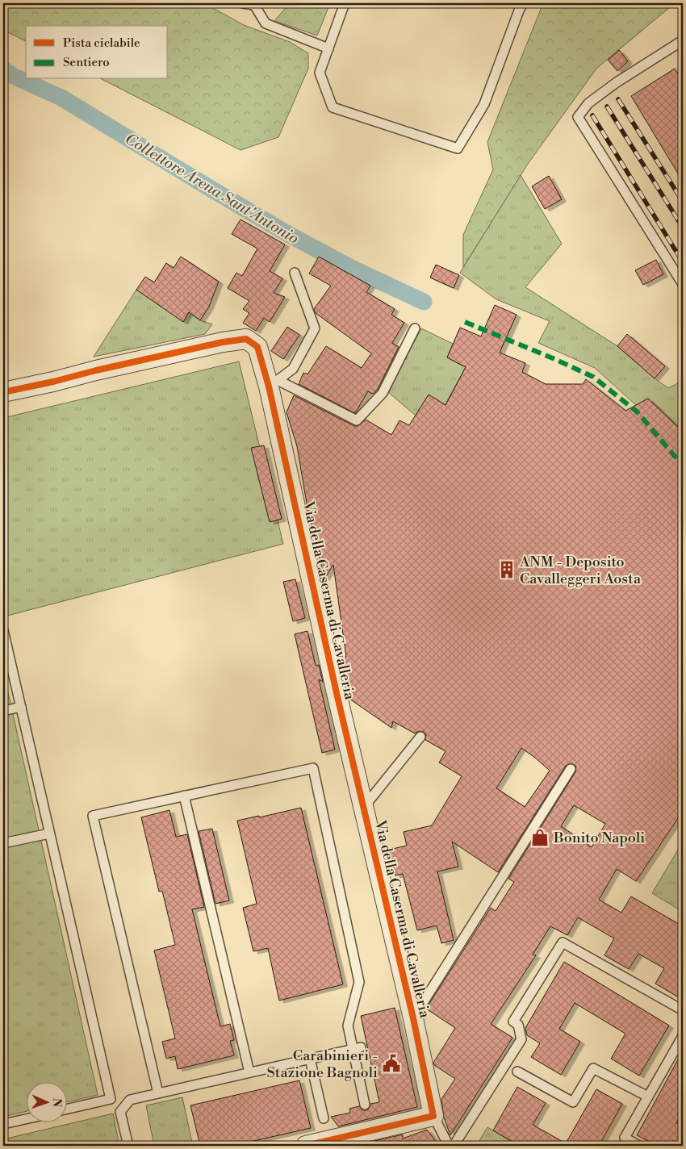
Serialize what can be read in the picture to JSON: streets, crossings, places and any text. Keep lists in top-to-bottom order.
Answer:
{
  "streets": {
    "street": ["Via della Caserma di Cavalleria"]
  },
  "water": ["Collettore Arena Sant'Antonio"],
  "places": {
    "building": ["ANM - Deposito Cavalleggeri Aosta"],
    "shop": ["Bonito Napoli"],
    "public building": ["Carabinieri - Stazione Bagnoli"]
  },
  "legend": ["Pista ciclabile", "Sentiero"],
  "north": "right"
}
